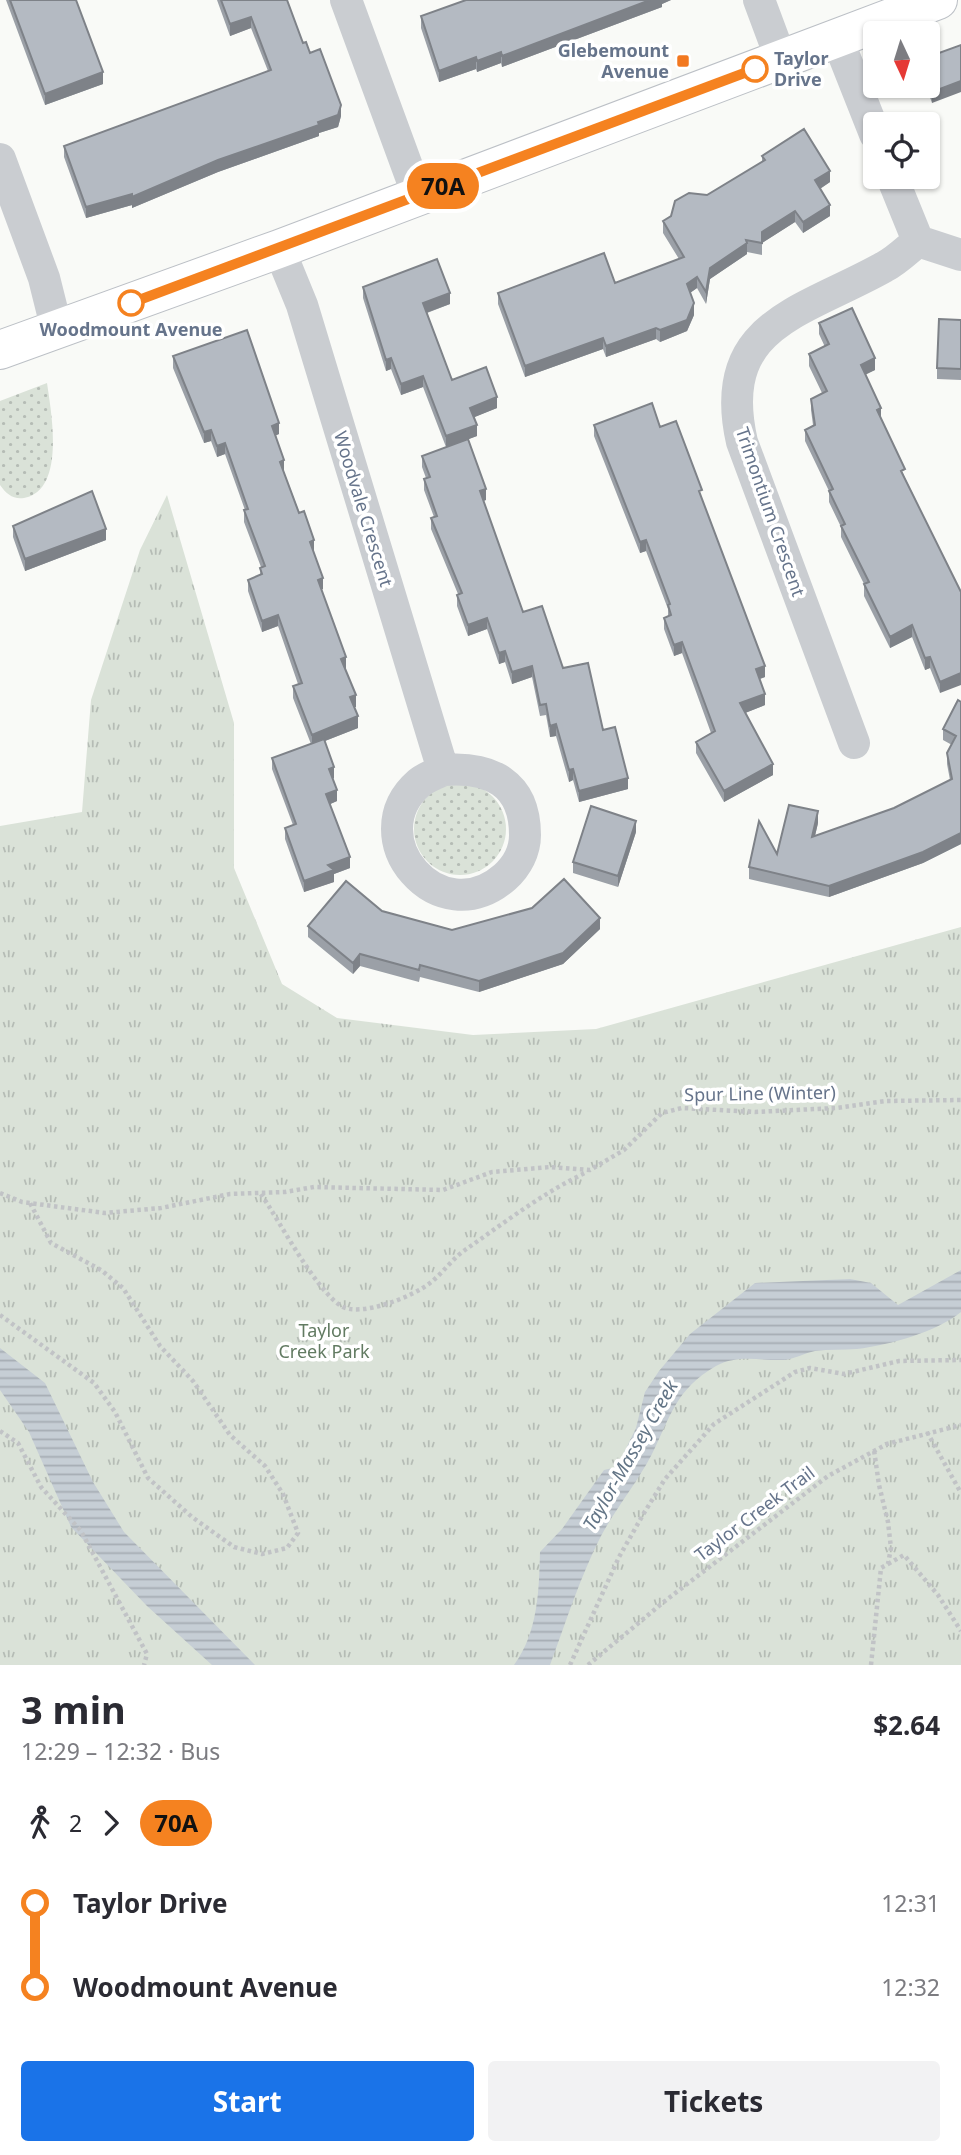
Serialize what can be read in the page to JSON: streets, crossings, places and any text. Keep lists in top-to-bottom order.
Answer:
{
  "streets": {
    "street": ["Woodvale Crescent", "Trimontium Crescent"],
    "path": ["Spur Line (Winter)", "Taylor Creek Trail"]
  },
  "water": ["Taylor-Massey Creek"],
  "parks": ["Taylor Creek Park"],
  "places": {
    "transit": ["Glebemount Avenue"],
    "other": ["Taylor Drive", "Woodmount Avenue"]
  },
  "lines": ["bus line 70A"],
  "north": "bottom",
  "page": {
    "on_map": "70A",
    "heading": ["3 min", "12:29 – 12:32 · Bus", "$2.64"],
    "legs": ["2", "70A"],
    "list": [
      {
        "name": "Taylor Drive",
        "value": "12:31"
      },
      {
        "name": "Woodmount Avenue",
        "value": "12:32"
      }
    ],
    "buttons": ["Start", "Tickets"]
  }
}
